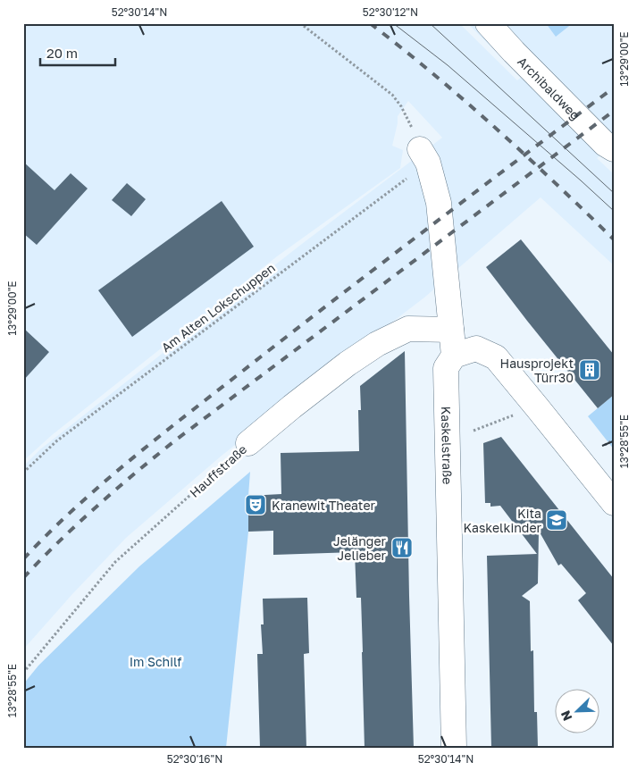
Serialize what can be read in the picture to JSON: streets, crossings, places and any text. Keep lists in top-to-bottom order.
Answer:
{
  "streets": {
    "street": ["Archibaldweg", "Kaskelstraße", "Hauffstraße"],
    "path": ["Am Alten Lokschuppen"]
  },
  "crossings": [
    ["Am Alten Lokschuppen", "Kaskelstraße"],
    ["Kaskelstraße", "Hauffstraße"]
  ],
  "parks": ["Im Schilf"],
  "places": {
    "building": ["Hausprojekt Türr30"],
    "theatre": ["Kranewit Theater"],
    "school or university": ["Kita Kaskelkinder"],
    "restaurant": ["Jelänger Jelieber"]
  },
  "scale_bar": "20 m",
  "north": "bottom left",
  "coordinates": [
    "52°30'14\"N",
    "52°30'12\"N",
    "13°29'00\"E",
    "13°28'55\"E",
    "52°30'16\"N"
  ]
}
